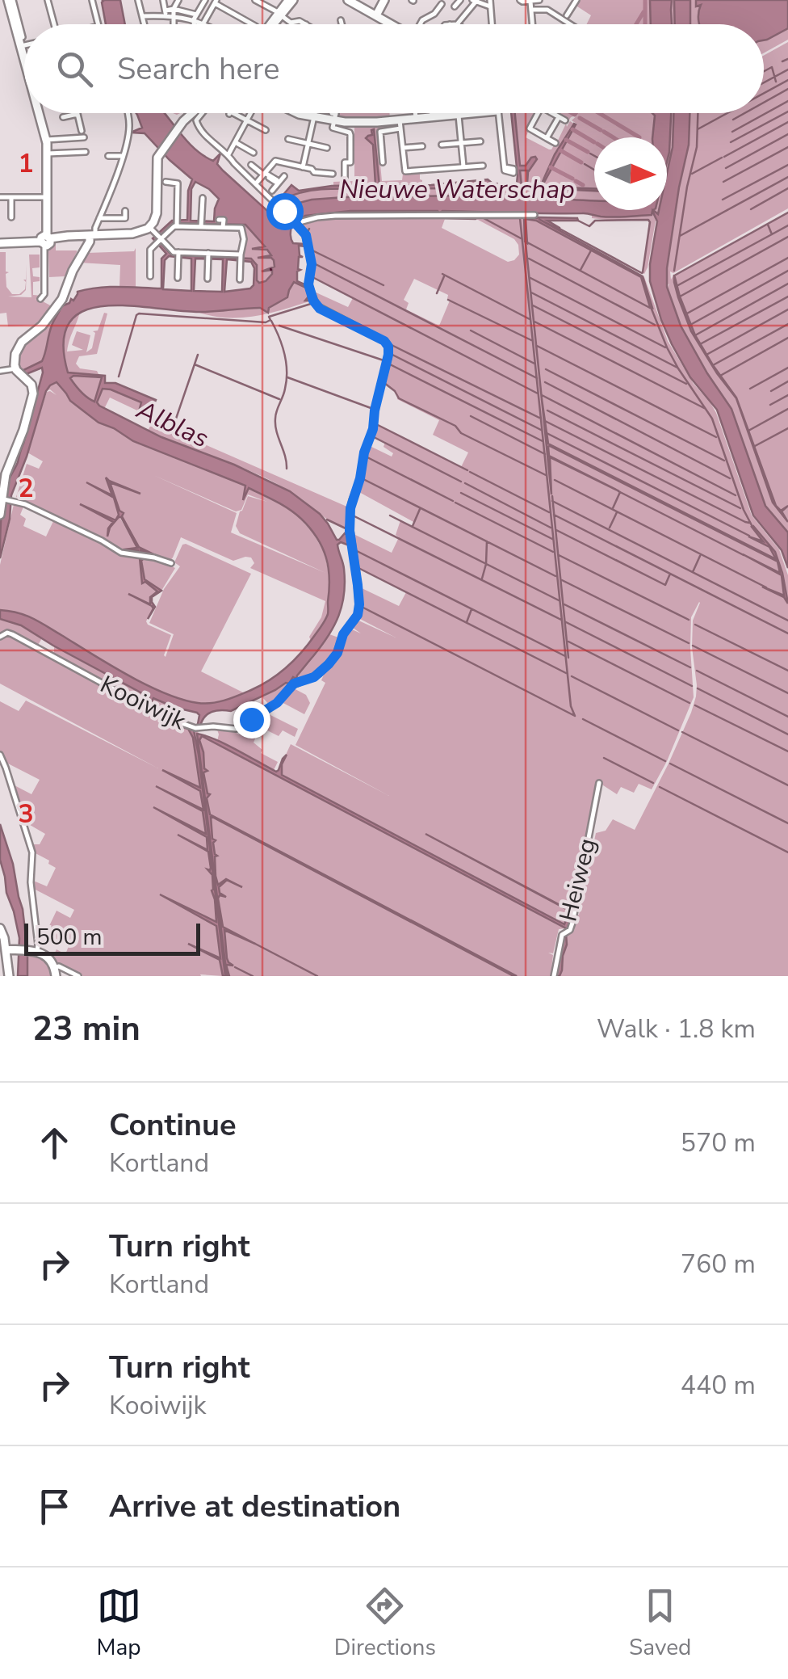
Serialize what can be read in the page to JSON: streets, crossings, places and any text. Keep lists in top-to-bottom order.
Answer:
{
  "streets": {
    "street": ["Kooiwijk", "Heiweg"]
  },
  "water": ["Nieuwe Waterschap", "Alblas"],
  "scale_bar": "500 m",
  "north": "right",
  "page": {
    "search": "Search here",
    "scale": "500 m",
    "heading": ["23 min", "Walk · 1.8 km"],
    "list": [
      ["Continue", "Kortland", "570 m"],
      ["Turn right", "Kortland", "760 m"],
      ["Turn right", "Kooiwijk", "440 m"],
      "Arrive at destination"
    ],
    "nav": ["Map", "Directions", "Saved"]
  },
  "grid": {
    "rows": ["1", "2", "3"]
  }
}
